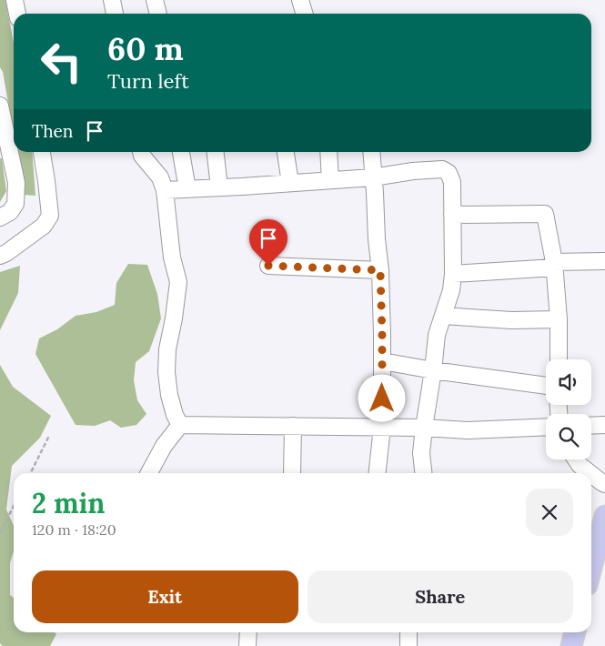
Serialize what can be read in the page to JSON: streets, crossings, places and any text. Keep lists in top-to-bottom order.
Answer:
{
  "page": {
    "turn": ["60 m", "Turn left"],
    "then": "Then",
    "heading": ["2 min", "120 m · 18:20"],
    "buttons": ["Exit", "Share"]
  }
}
